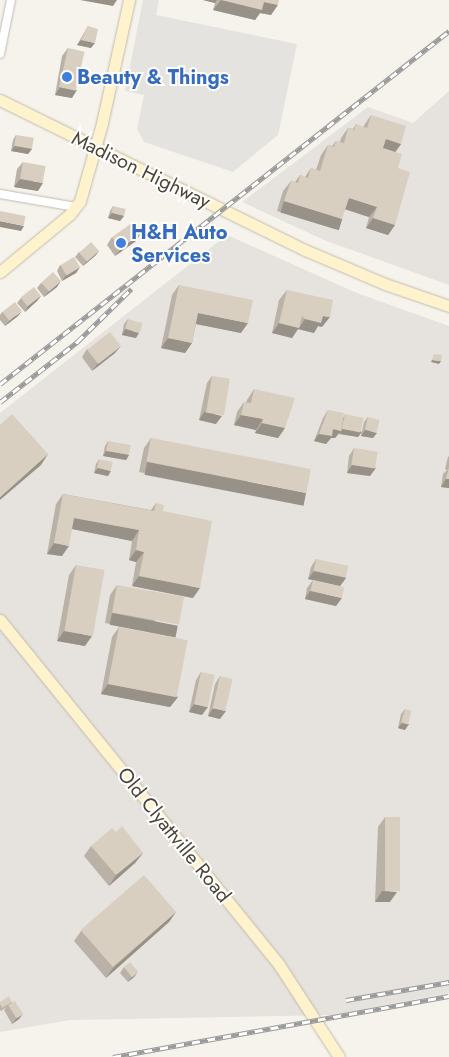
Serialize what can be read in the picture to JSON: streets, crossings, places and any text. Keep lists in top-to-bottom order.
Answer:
{
  "streets": {
    "main road": ["Madison Highway", "Old Clyattville Road"]
  },
  "places": ["Beauty & Things", "H&H Auto Services"]
}
